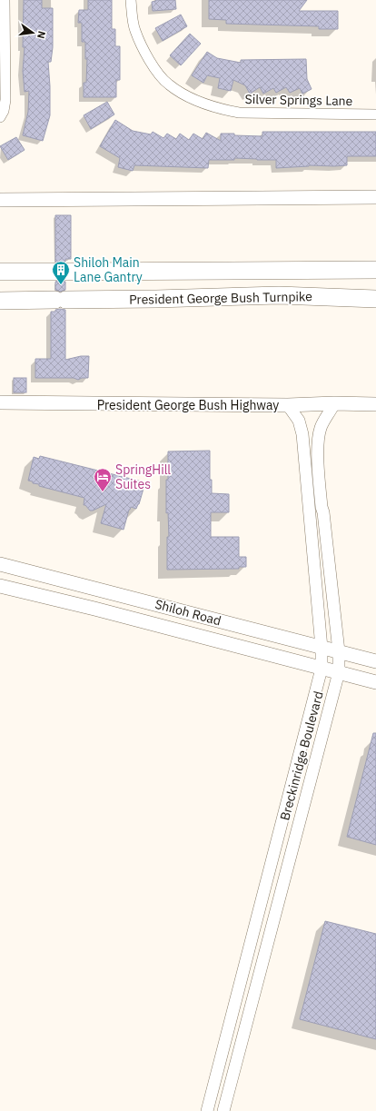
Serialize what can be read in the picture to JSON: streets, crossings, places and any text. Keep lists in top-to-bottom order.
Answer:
{
  "streets": {
    "highway": ["President George Bush Turnpike"],
    "main road": ["President George Bush Highway", "Shiloh Road"],
    "street": ["Silver Springs Lane", "Breckinridge Boulevard"]
  },
  "crossings": [
    ["President George Bush Highway", "Breckinridge Boulevard"],
    ["Shiloh Road", "Breckinridge Boulevard"]
  ],
  "places": {
    "building": ["Shiloh Main Lane Gantry"],
    "hotel": ["SpringHill Suites"]
  },
  "north": "right"
}
